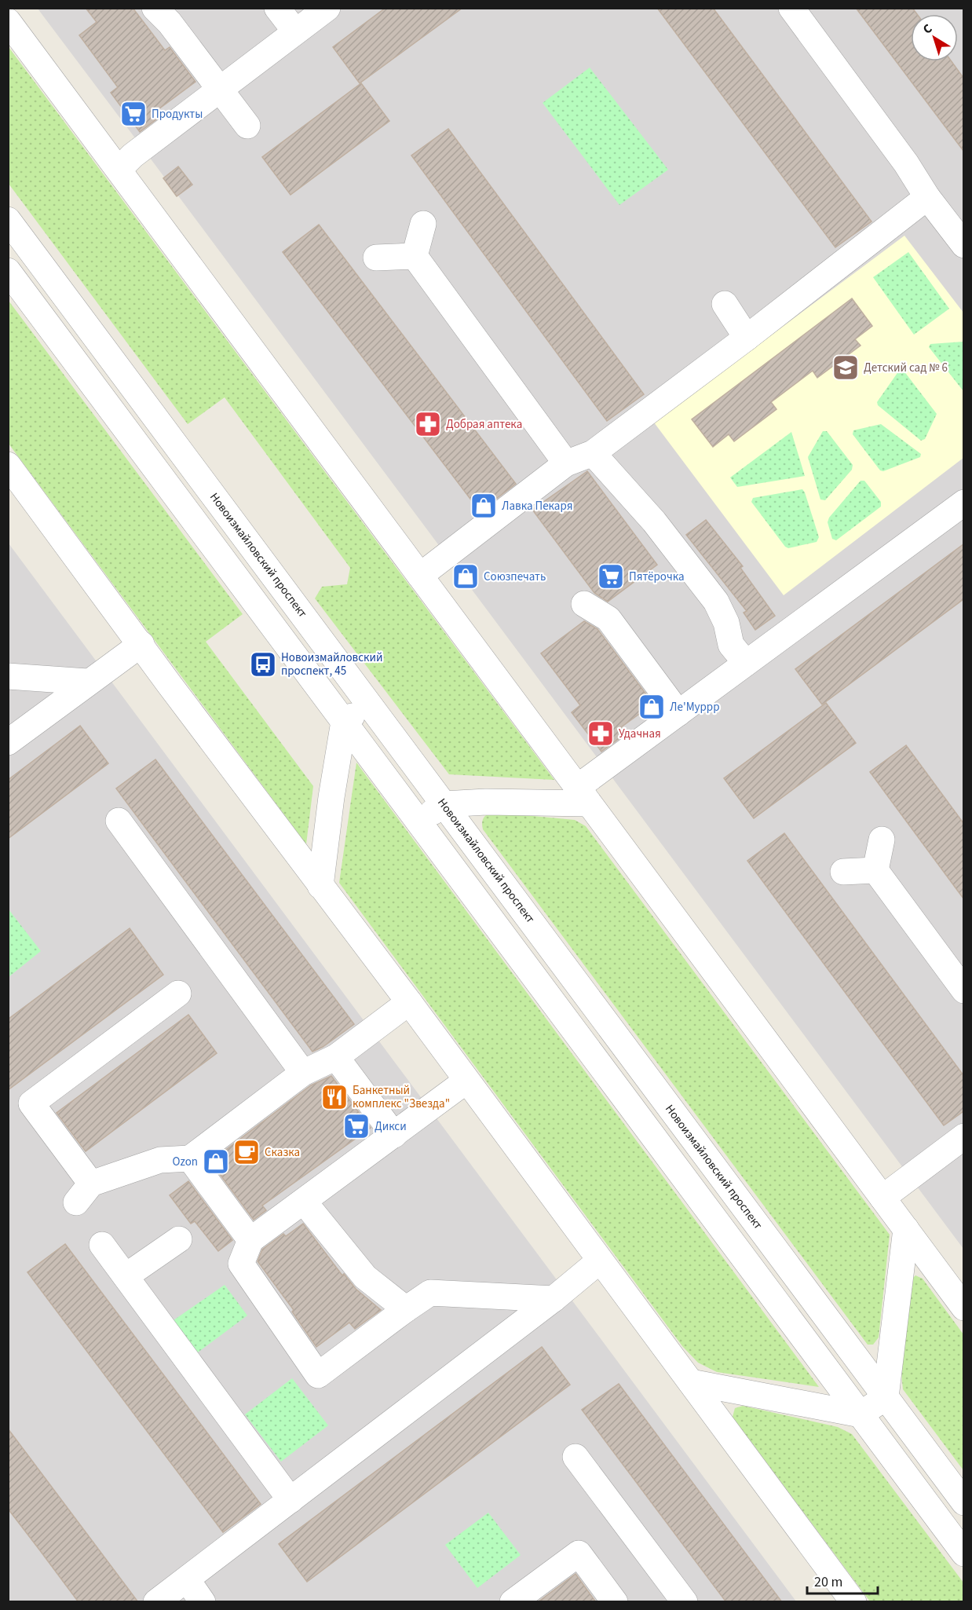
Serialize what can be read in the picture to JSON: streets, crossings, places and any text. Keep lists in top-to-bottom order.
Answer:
{
  "streets": {
    "street": ["Новоизмайловский проспект"]
  },
  "places": {
    "supermarket": ["Продукты", "Пятёрочка", "Дикси"],
    "school or university": ["Детский сад № 6"],
    "pharmacy": ["Добрая аптека", "Удачная"],
    "shop": [
      "Лавка Пекаря",
      "Союзпечать",
      "Ле'Муррр",
      "Ozon"
    ],
    "bus stop": ["Новоизмайловский проспект, 45"],
    "restaurant": ["Банкетный комплекс \"Звезда\""],
    "cafe": ["Сказка"]
  },
  "scale_bar": "20 m",
  "north": "top left"
}
